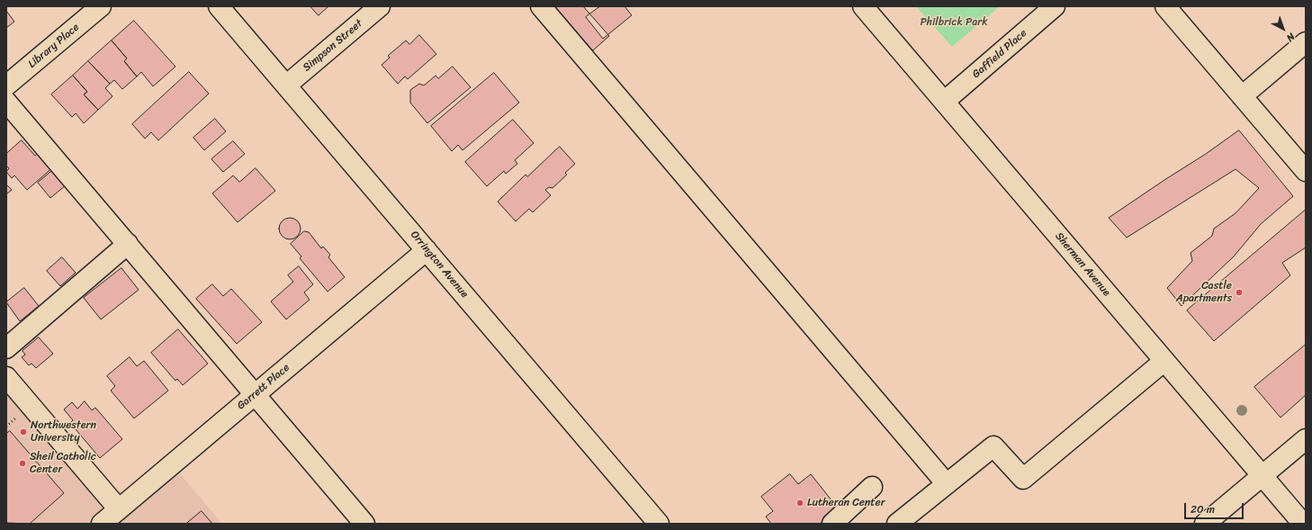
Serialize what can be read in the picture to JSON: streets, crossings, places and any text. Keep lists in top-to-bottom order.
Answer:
{
  "streets": {
    "street": [
      "Library Place",
      "Simpson Street",
      "Gaffield Place",
      "Orrington Avenue",
      "Sherman Avenue",
      "Garrett Place"
    ]
  },
  "crossings": [
    ["Simpson Street", "Orrington Avenue"],
    ["Gaffield Place", "Sherman Avenue"],
    ["Orrington Avenue", "Garrett Place"]
  ],
  "parks": ["Philbrick Park"],
  "places": [
    "Castle Apartments",
    "Northwestern University",
    "Sheil Catholic Center",
    "Lutheran Center"
  ],
  "scale_bar": "20 m",
  "north": "bottom right"
}
